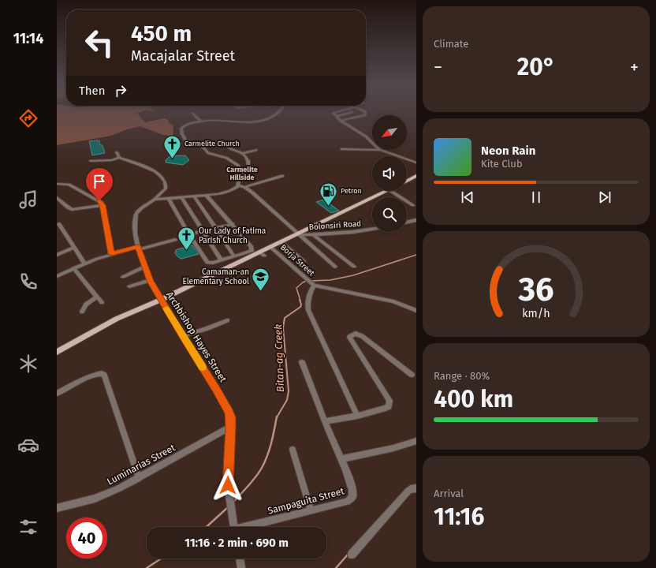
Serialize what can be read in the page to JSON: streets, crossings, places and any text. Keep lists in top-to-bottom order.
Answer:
{
  "streets": {
    "street": [
      "Bolonsiri Road",
      "Borja Street",
      "Archbishop Hayes Street",
      "Luminarias Street",
      "Sampaguita Street"
    ]
  },
  "crossings": [
    ["Archbishop Hayes Street", "Luminarias Street"]
  ],
  "districts": ["Carmelite Hillside"],
  "water": ["Bitan-ag Creek"],
  "places": {
    "church": ["Carmelite Church", "Our Lady of Fatima Parish Church"],
    "fuel station": ["Petron"],
    "school or university": ["Camaman-an Elementary School"]
  },
  "north": "bottom left",
  "page": {
    "tabs": "11:14",
    "tile": [
      "Climate",
      ["Range · 80%", "400 km"],
      ["Arrival", "11:16"]
    ],
    "turn": ["450 m", "Macajalar Street"],
    "heat": ["−", "20°", "+"],
    "then": "Then",
    "song": ["Neon Rain", "Kite Club"],
    "limit": "40",
    "trip": "11:16 · 2 min · 690 m",
    "gauge": ["36", "km/h"]
  }
}
